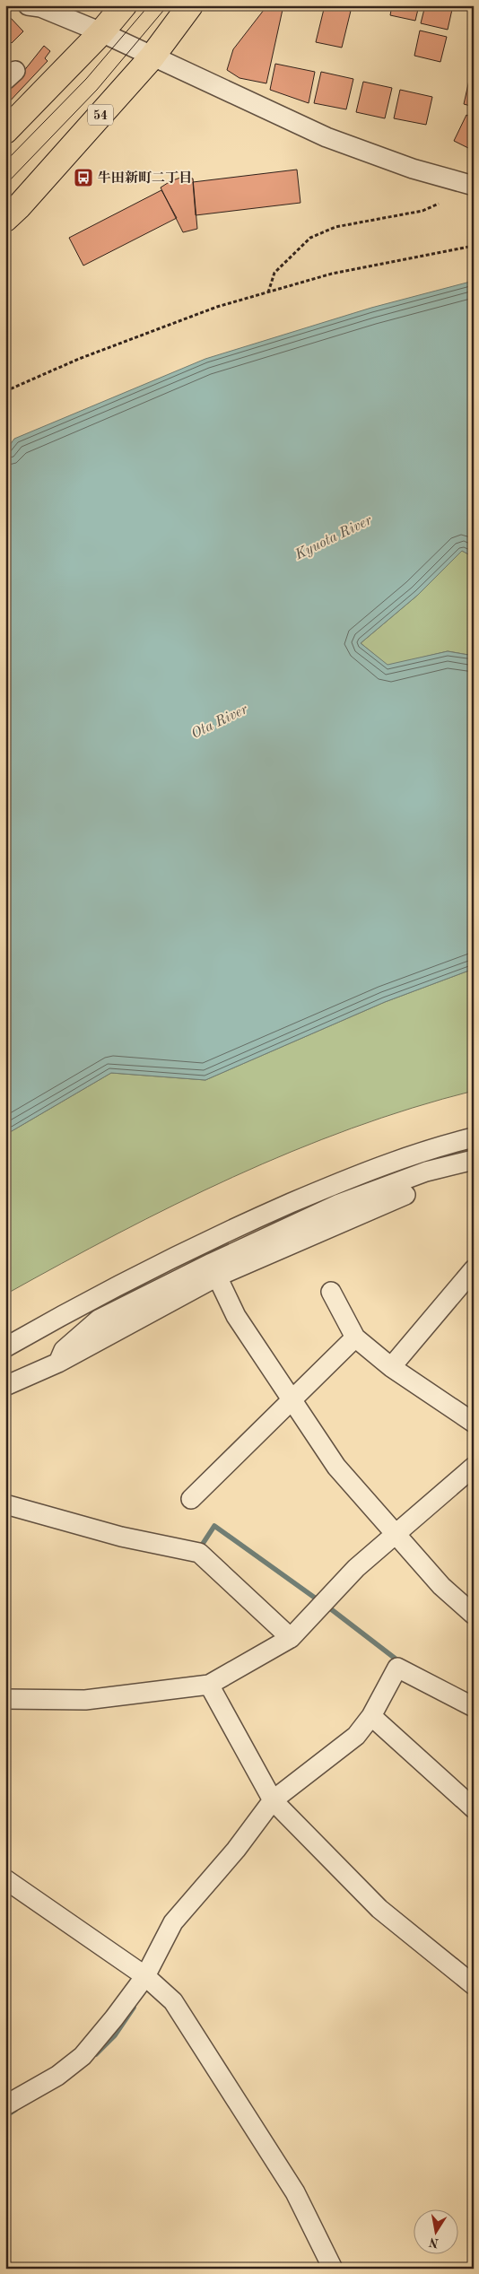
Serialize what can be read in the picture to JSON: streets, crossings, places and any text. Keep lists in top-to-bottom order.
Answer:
{
  "streets": {
    "highway": ["54"]
  },
  "water": ["Kyuota River", "Ota River"],
  "places": {
    "bus stop": ["牛田新町二丁目"]
  },
  "north": "bottom"
}
